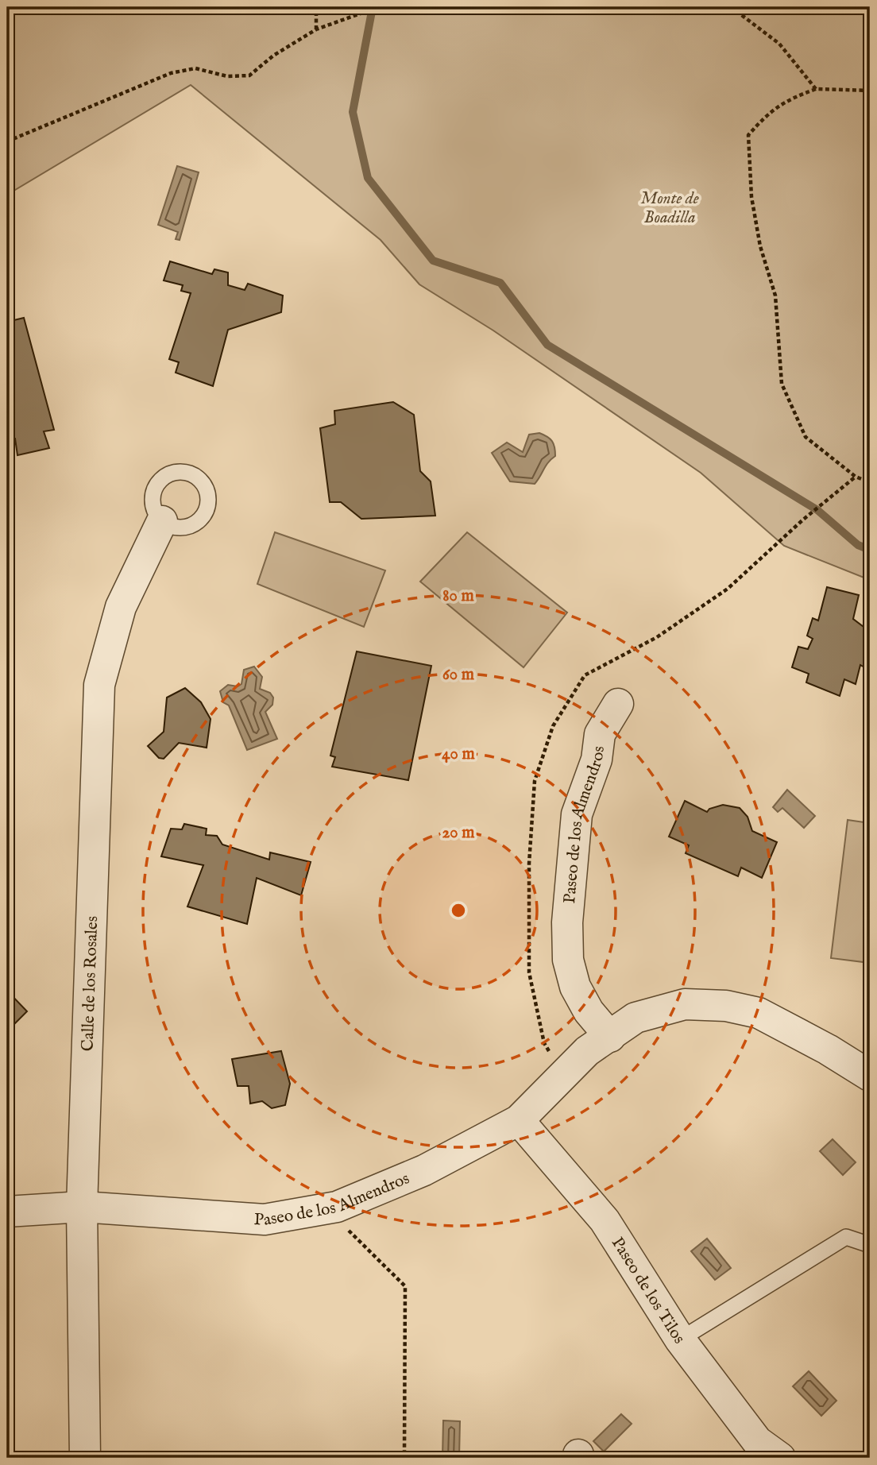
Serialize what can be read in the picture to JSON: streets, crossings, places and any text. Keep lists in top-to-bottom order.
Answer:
{
  "streets": {
    "street": ["Paseo de los Almendros", "Calle de los Rosales", "Paseo de los Tilos"]
  },
  "crossings": [
    ["Paseo de los Almendros", "Calle de los Rosales"],
    ["Paseo de los Almendros", "Paseo de los Tilos"]
  ],
  "parks": ["Monte de Boadilla"],
  "rings": [
    "80 m",
    "60 m",
    "40 m",
    "20 m"
  ]
}
